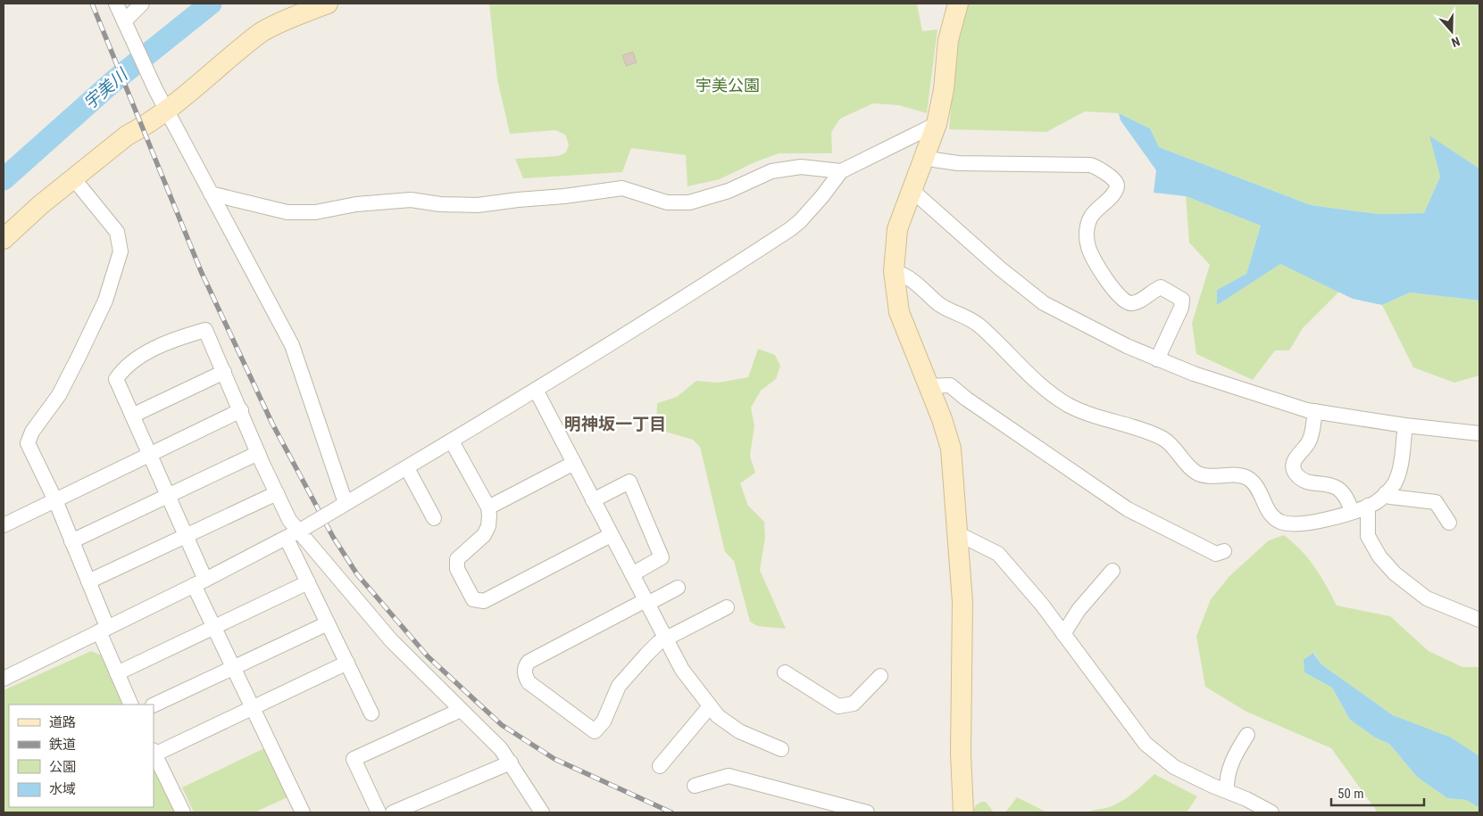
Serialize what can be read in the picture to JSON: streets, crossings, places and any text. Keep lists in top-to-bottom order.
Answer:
{
  "districts": ["明神坂一丁目"],
  "water": ["宇美川"],
  "parks": ["宇美公園"],
  "legend": [
    "道路",
    "鉄道",
    "公園",
    "水域"
  ],
  "scale_bar": "50 m",
  "north": "bottom"
}
